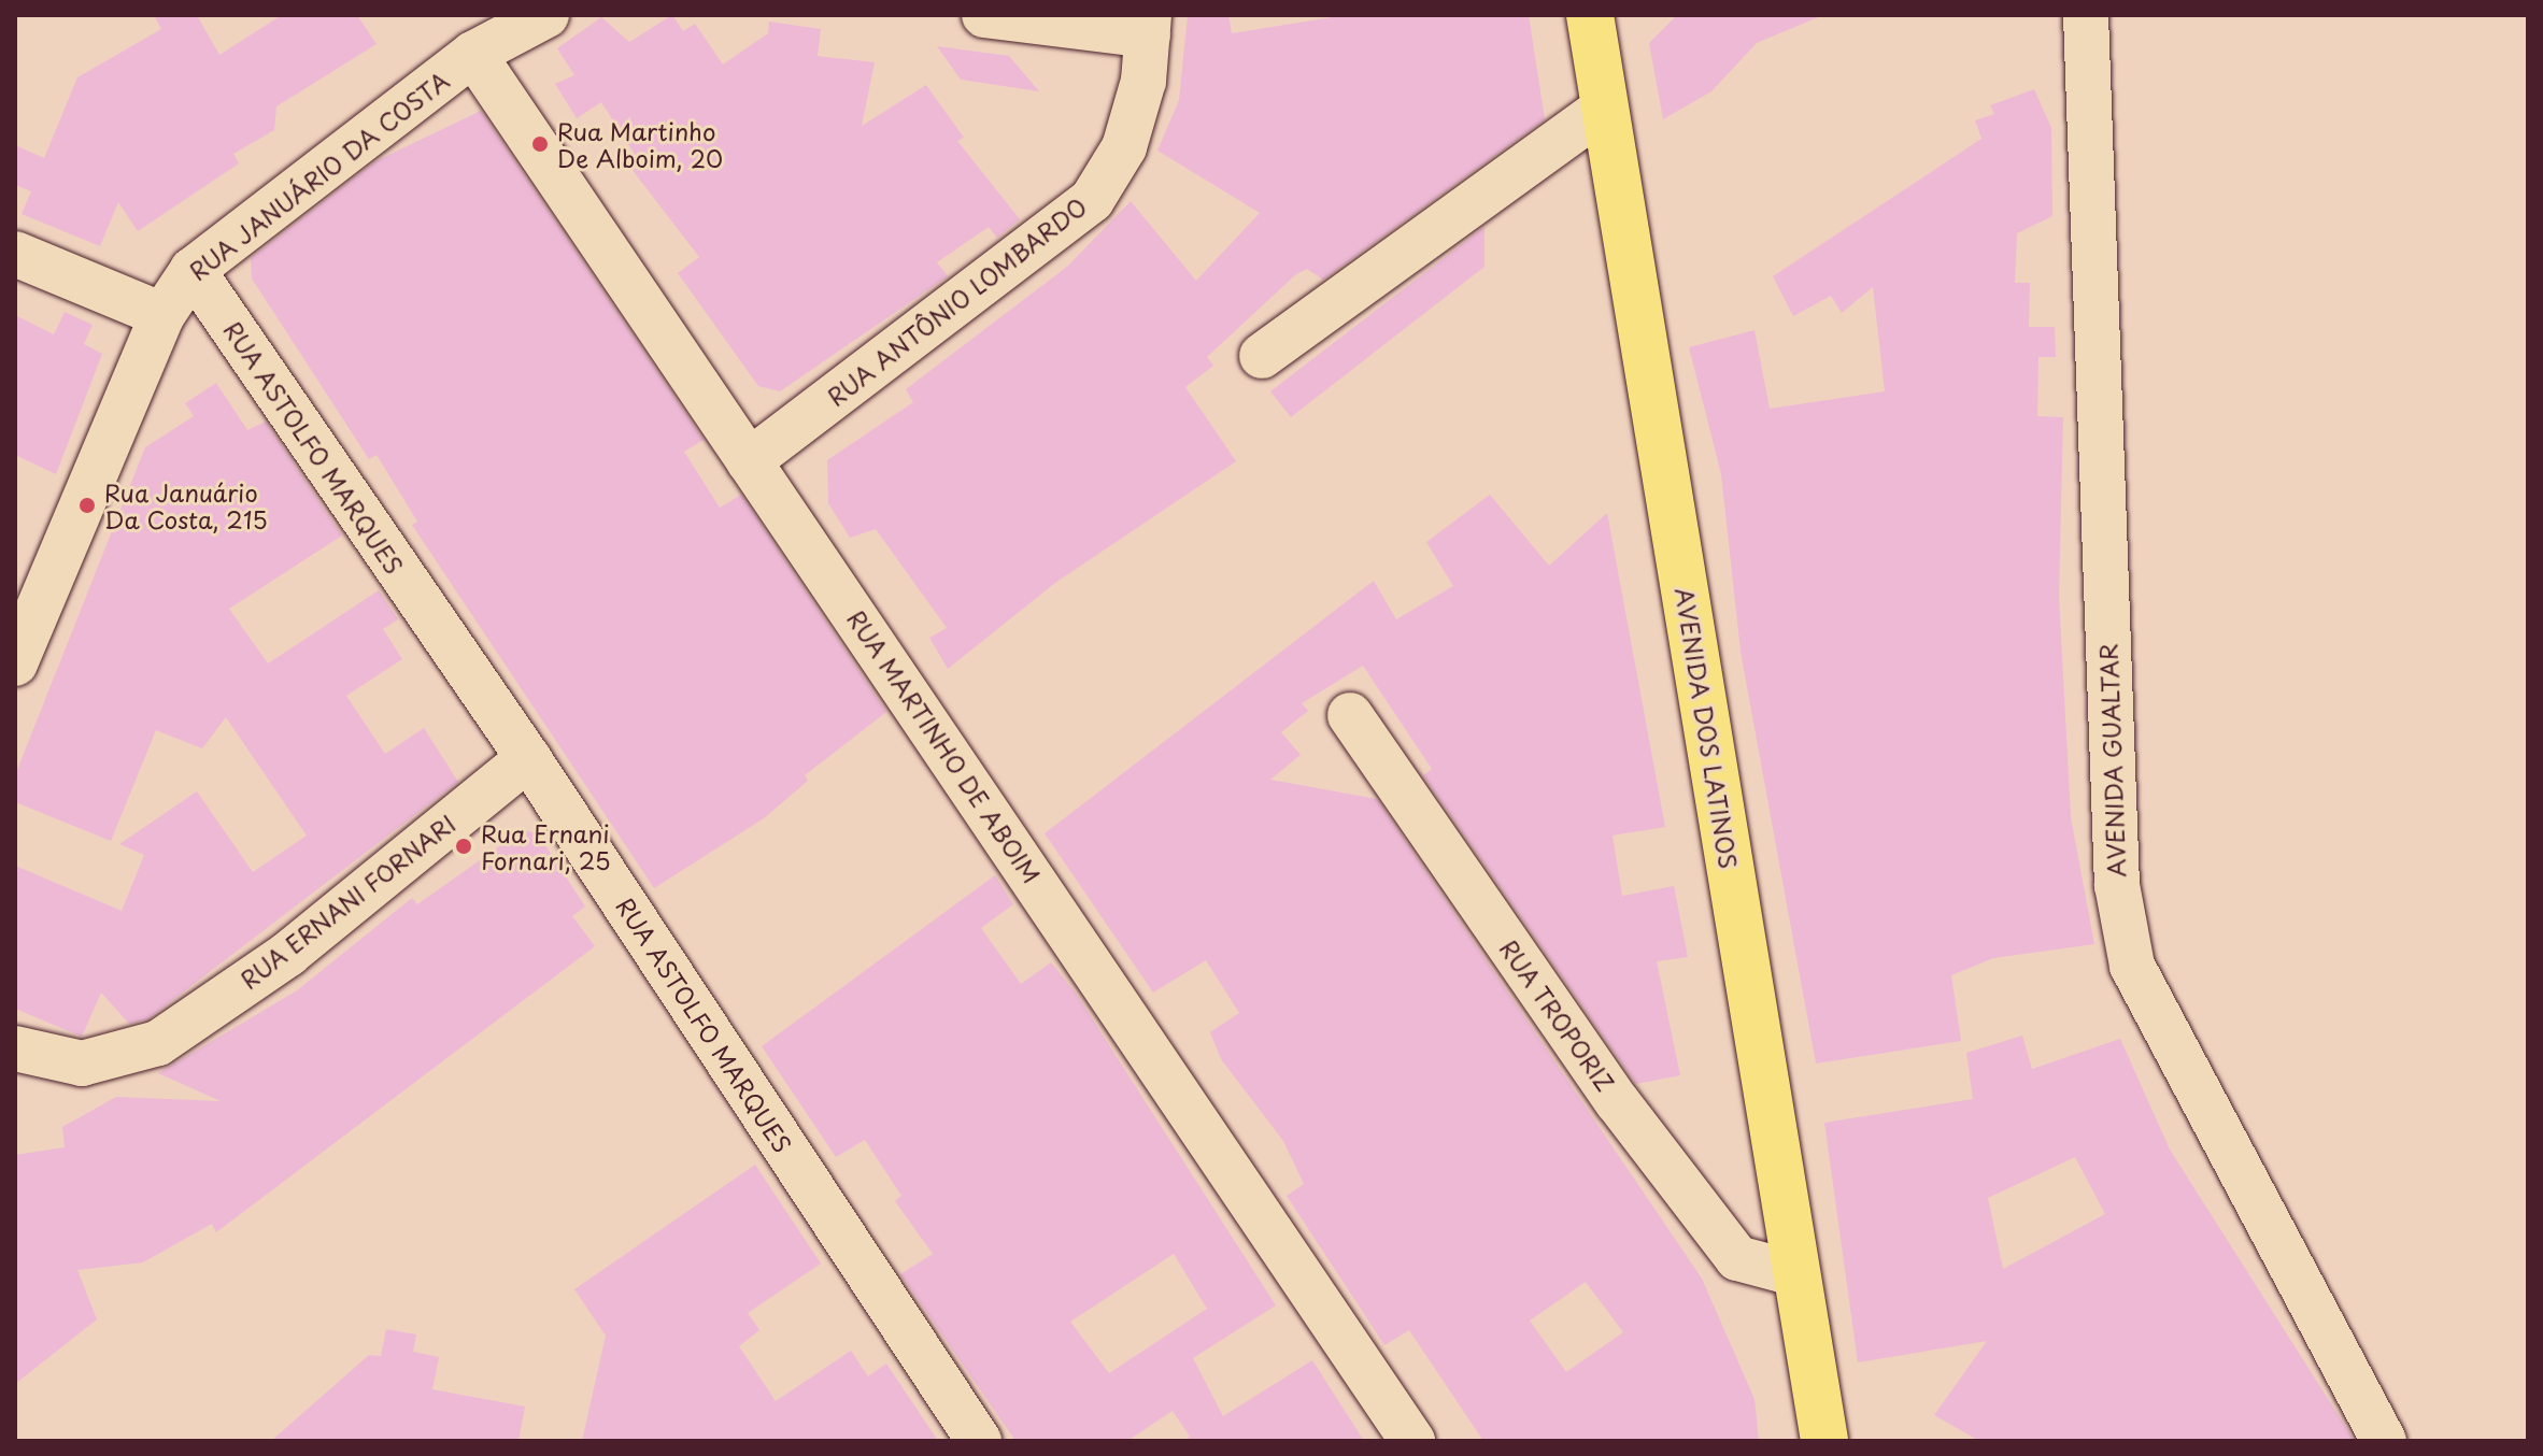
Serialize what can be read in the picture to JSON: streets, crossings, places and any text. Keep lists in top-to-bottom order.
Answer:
{
  "streets": {
    "main road": ["AVENIDA DOS LATINOS"],
    "street": [
      "RUA JANUÁRIO DA COSTA",
      "RUA ANTÔNIO LOMBARDO",
      "RUA ASTOLFO MARQUES",
      "RUA MARTINHO DE ABOIM",
      "AVENIDA GUALTAR",
      "RUA ERNANI FORNARI",
      "RUA TROPORIZ"
    ]
  },
  "crossings": [
    ["RUA JANUÁRIO DA COSTA", "RUA ASTOLFO MARQUES"],
    ["RUA JANUÁRIO DA COSTA", "RUA MARTINHO DE ABOIM"],
    ["RUA ANTÔNIO LOMBARDO", "RUA MARTINHO DE ABOIM"],
    ["RUA ASTOLFO MARQUES", "RUA ERNANI FORNARI"],
    ["AVENIDA DOS LATINOS", "RUA TROPORIZ"]
  ],
  "places": ["Rua Martinho De Alboim, 20", "Rua Januário Da Costa, 215", "Rua Ernani Fornari, 25"]
}
